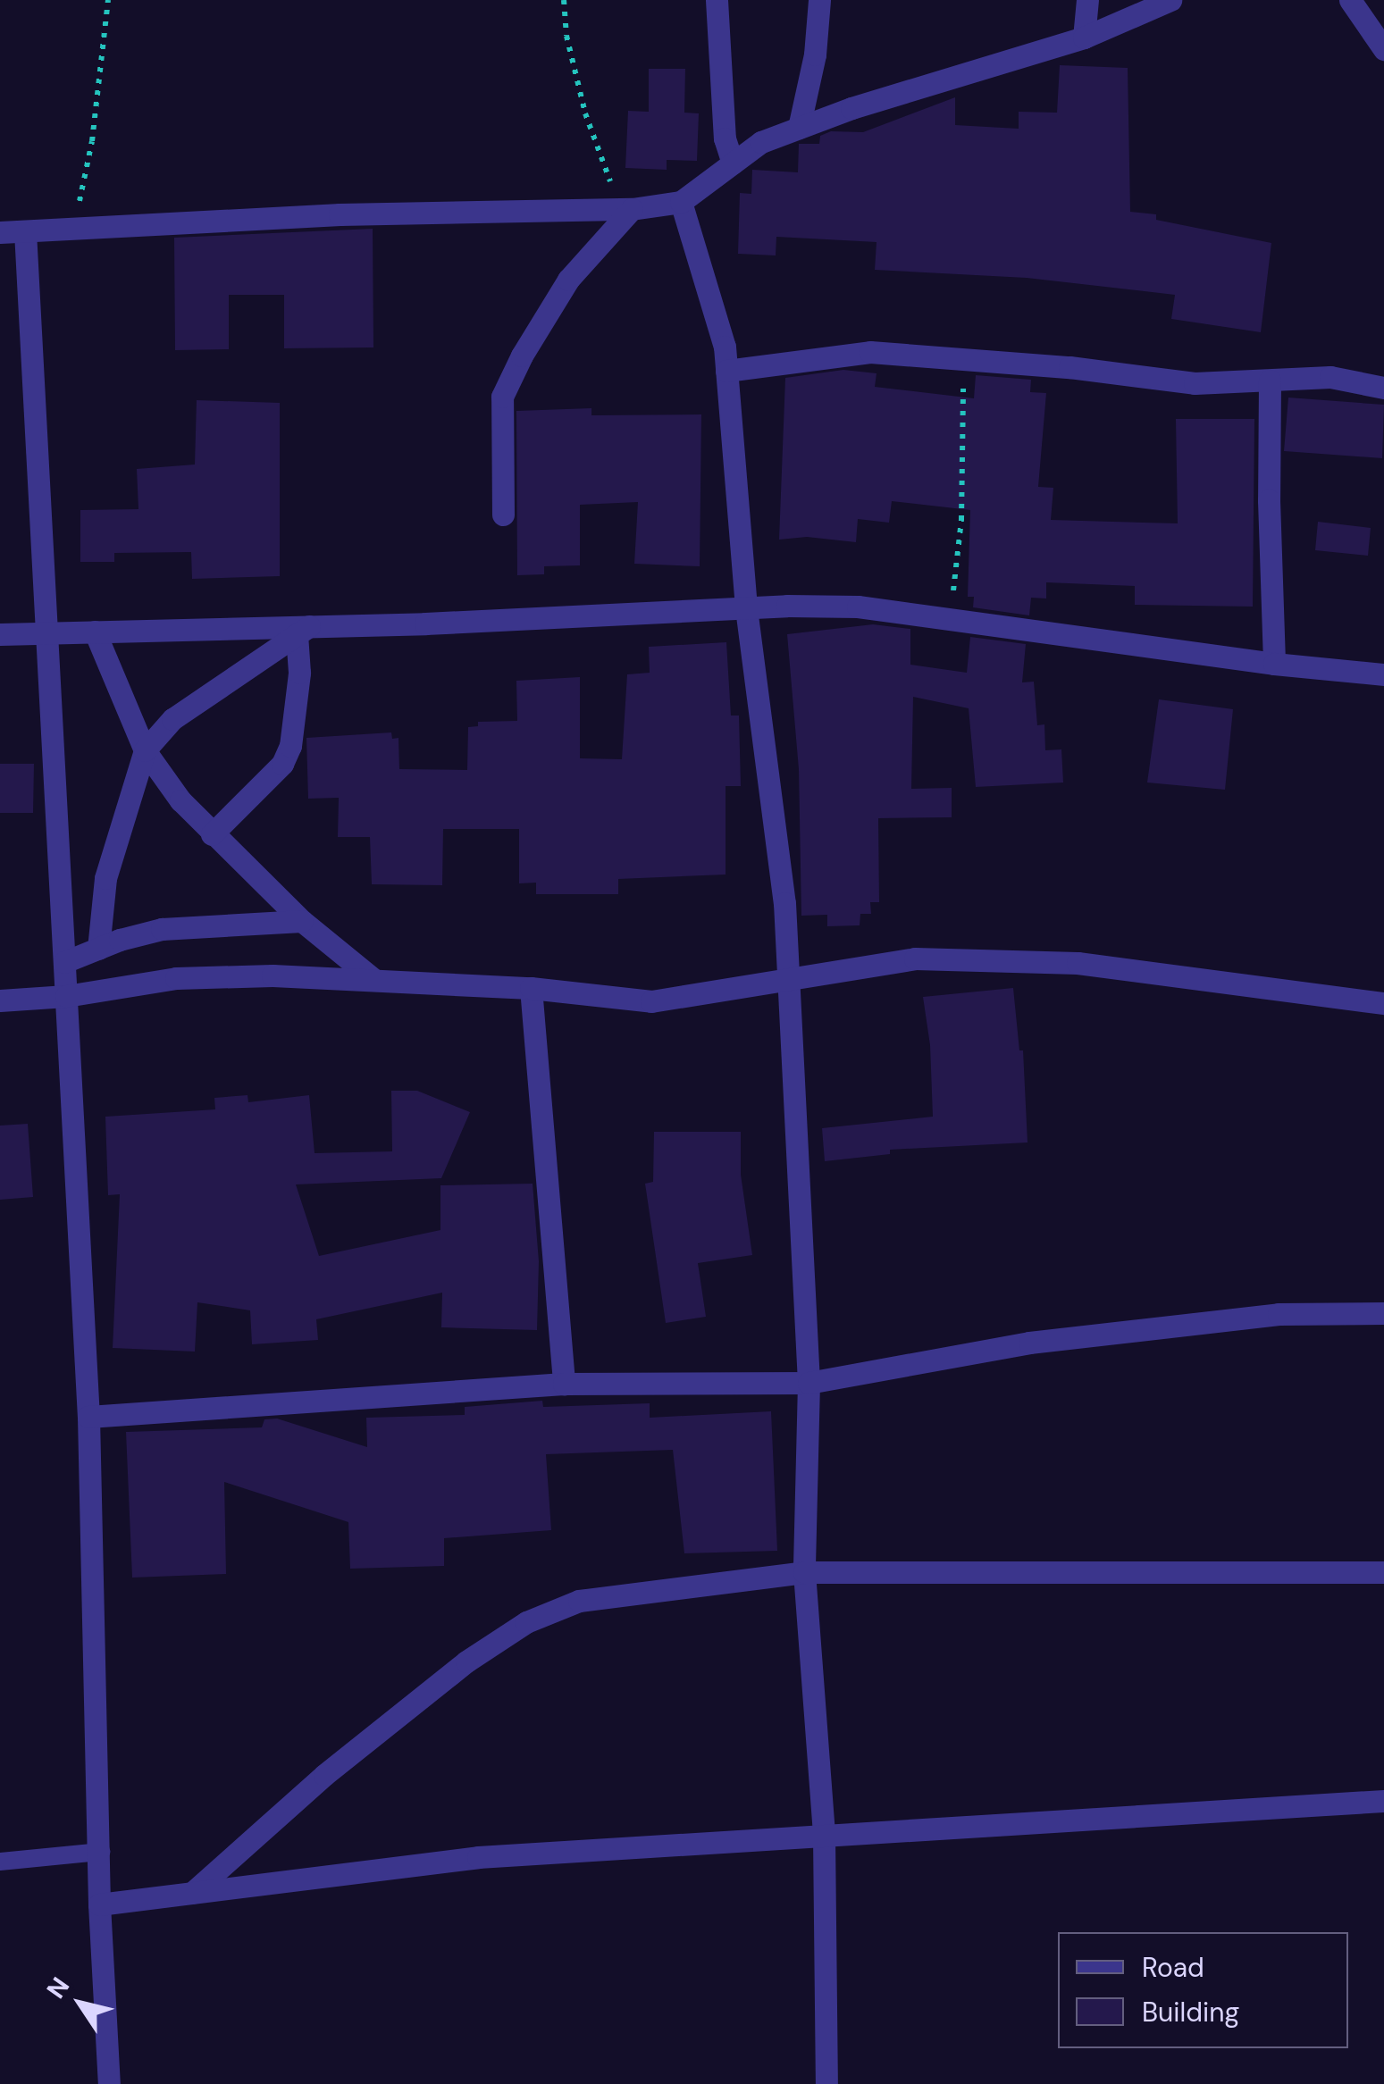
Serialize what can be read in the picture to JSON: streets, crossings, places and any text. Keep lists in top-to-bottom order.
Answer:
{
  "legend": ["Road", "Building"],
  "north": "top left"
}
